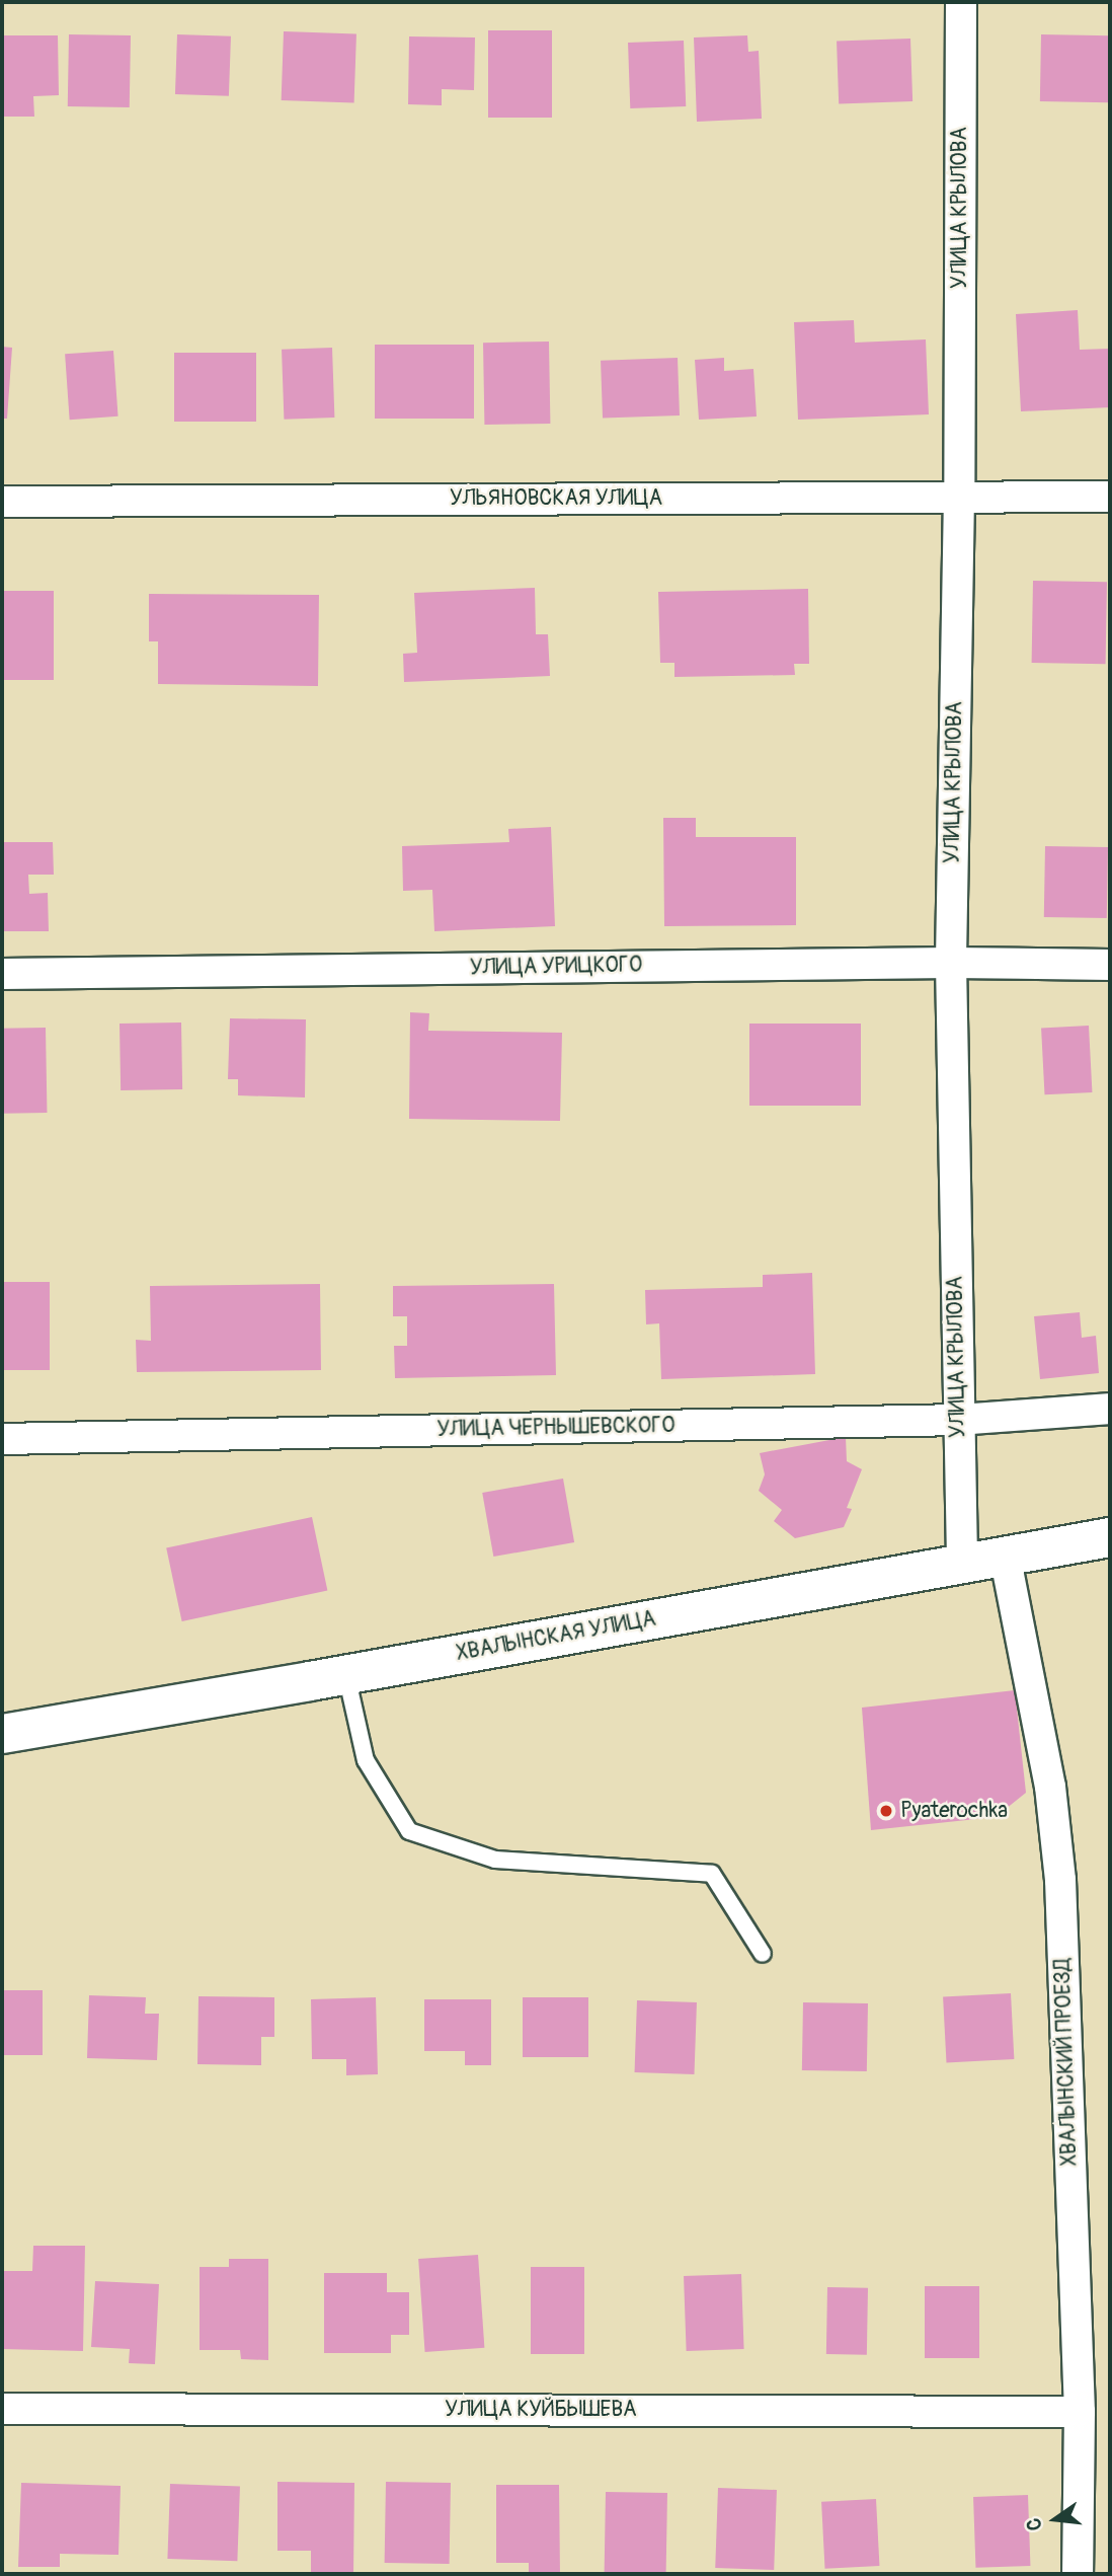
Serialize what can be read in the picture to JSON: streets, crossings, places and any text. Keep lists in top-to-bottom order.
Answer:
{
  "streets": {
    "street": [
      "УЛИЦА КРЫЛОВА",
      "УЛЬЯНОВСКАЯ УЛИЦА",
      "УЛИЦА УРИЦКОГО",
      "УЛИЦА ЧЕРНЫШЕВСКОГО",
      "ХВАЛЫНСКАЯ УЛИЦА",
      "ХВАЛЫНСКИЙ ПРОЕЗД",
      "УЛИЦА КУЙБЫШЕВА"
    ]
  },
  "crossings": [
    ["УЛИЦА КРЫЛОВА", "УЛЬЯНОВСКАЯ УЛИЦА"],
    ["УЛИЦА КРЫЛОВА", "УЛИЦА УРИЦКОГО"],
    ["УЛИЦА КРЫЛОВА", "УЛИЦА ЧЕРНЫШЕВСКОГО"],
    ["УЛИЦА КРЫЛОВА", "ХВАЛЫНСКАЯ УЛИЦА"],
    ["ХВАЛЫНСКАЯ УЛИЦА", "ХВАЛЫНСКИЙ ПРОЕЗД"],
    ["ХВАЛЫНСКИЙ ПРОЕЗД", "УЛИЦА КУЙБЫШЕВА"]
  ],
  "places": ["Pyaterochka"],
  "north": "left"
}
